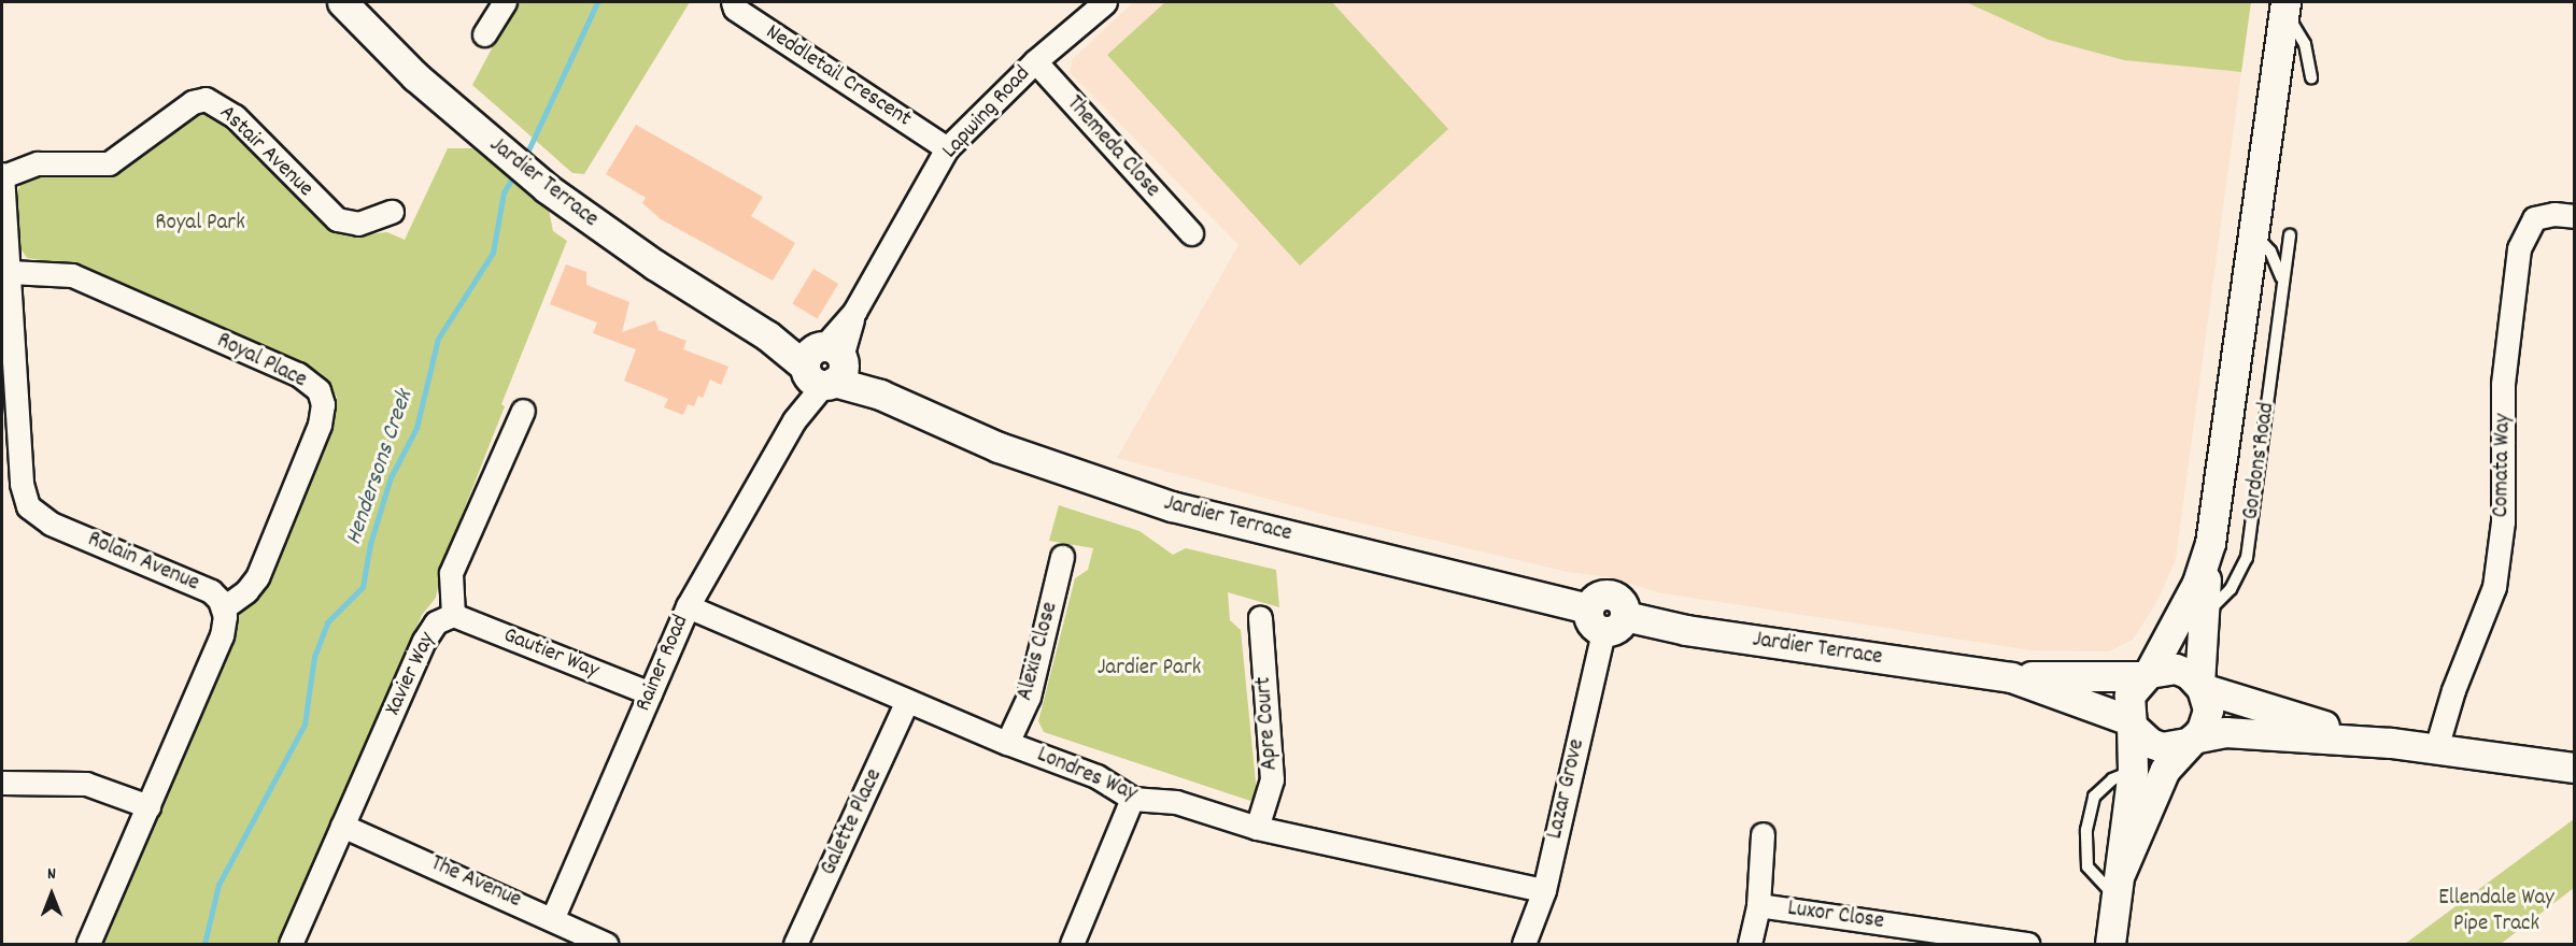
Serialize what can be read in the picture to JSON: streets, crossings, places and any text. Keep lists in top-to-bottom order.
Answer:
{
  "streets": {
    "street": [
      "Neddletail Crescent",
      "Lapwing Road",
      "Themeda Close",
      "Astair Avenue",
      "Jardier Terrace",
      "Royal Place",
      "Gordons Road",
      "Comata Way",
      "Rolain Avenue",
      "Alexis Close",
      "Gautier Way",
      "Rainer Road",
      "Xavier Way",
      "Apre Court",
      "Londres Way",
      "Lazar Grove",
      "Galette Place",
      "The Avenue",
      "Luxor Close"
    ]
  },
  "crossings": [
    ["Neddletail Crescent", "Lapwing Road"],
    ["Lapwing Road", "Themeda Close"],
    ["Lapwing Road", "Jardier Terrace"],
    ["Lapwing Road", "Rainer Road"],
    ["Astair Avenue", "Rolain Avenue"],
    ["Jardier Terrace", "Gordons Road"],
    ["Jardier Terrace", "Rainer Road"],
    ["Jardier Terrace", "Lazar Grove"],
    ["Royal Place", "Rolain Avenue"],
    ["Alexis Close", "Londres Way"],
    ["Gautier Way", "Rainer Road"],
    ["Gautier Way", "Xavier Way"],
    ["Rainer Road", "Londres Way"],
    ["Rainer Road", "The Avenue"],
    ["Xavier Way", "The Avenue"],
    ["Apre Court", "Londres Way"],
    ["Londres Way", "Lazar Grove"],
    ["Londres Way", "Galette Place"]
  ],
  "water": ["Hendersons Creek"],
  "parks": ["Royal Park", "Jardier Park", "Ellendale Way Pipe Track"],
  "north": "top"
}
